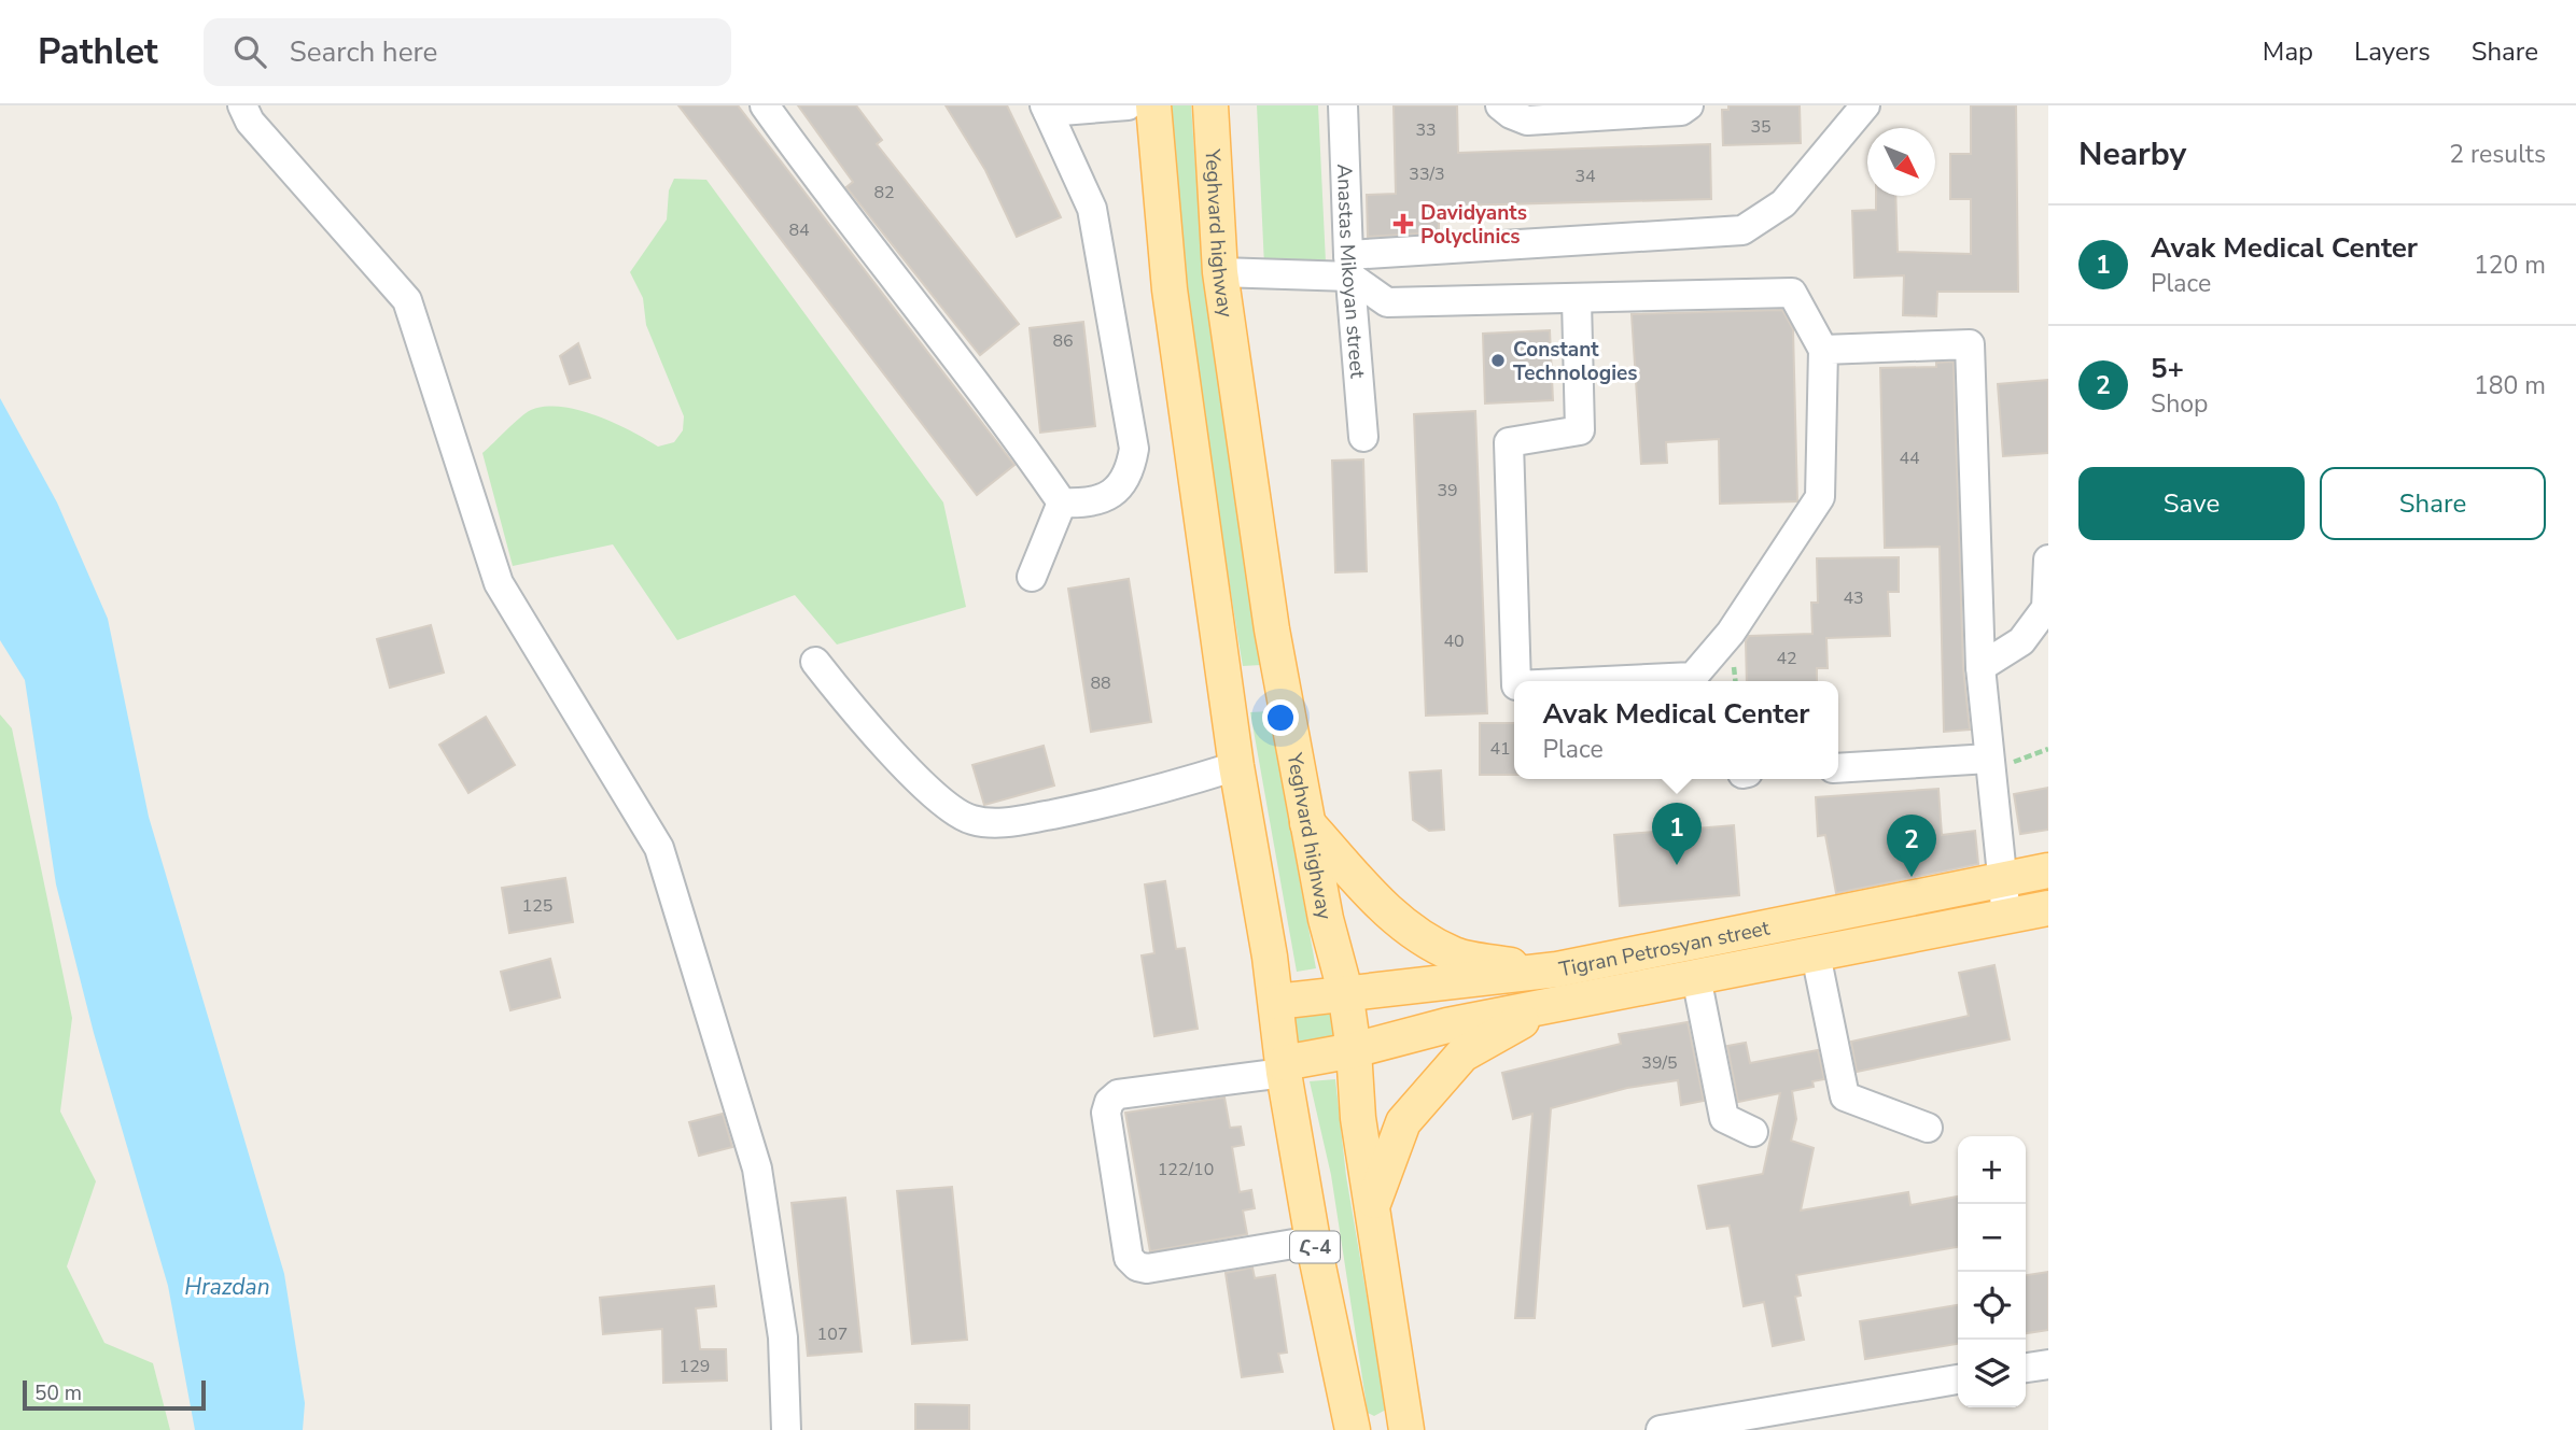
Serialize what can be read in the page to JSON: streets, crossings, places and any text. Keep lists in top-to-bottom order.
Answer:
{
  "streets": {
    "main road": ["Yeghvard highway", "Tigran Petrosyan street", "Հ-4"],
    "street": ["Anastas Mikoyan street"]
  },
  "crossings": [
    ["Yeghvard highway", "Tigran Petrosyan street"],
    ["Tigran Petrosyan street", "Հ-4"]
  ],
  "water": ["Hrazdan"],
  "places": {
    "health": ["Davidyants Polyclinics"],
    "other": ["Constant Technologies"]
  },
  "house_numbers": [
    "35",
    "33",
    "33/3",
    "34",
    "82",
    "84",
    "86",
    "44",
    "39",
    "43",
    "40",
    "42",
    "88",
    "41",
    "125",
    "39/5",
    "122/10",
    "107",
    "129"
  ],
  "scale_bar": "50 m",
  "north": "bottom right",
  "page": {
    "header": "Pathlet",
    "search": "Search here",
    "nav": ["Map", "Layers", "Share"],
    "heading": ["Nearby", "2 results"],
    "list": [
      {
        "mark": "1",
        "name": "Avak Medical Center",
        "note": "Place",
        "value": "120 m"
      },
      {
        "mark": "2",
        "name": "5+",
        "note": "Shop",
        "value": "180 m"
      }
    ],
    "buttons": ["Save", "Share"],
    "popup": ["Avak Medical Center", "Place"],
    "pins": ["1", "2"],
    "map_buttons": ["+", "−"],
    "scale": "50 m"
  }
}
